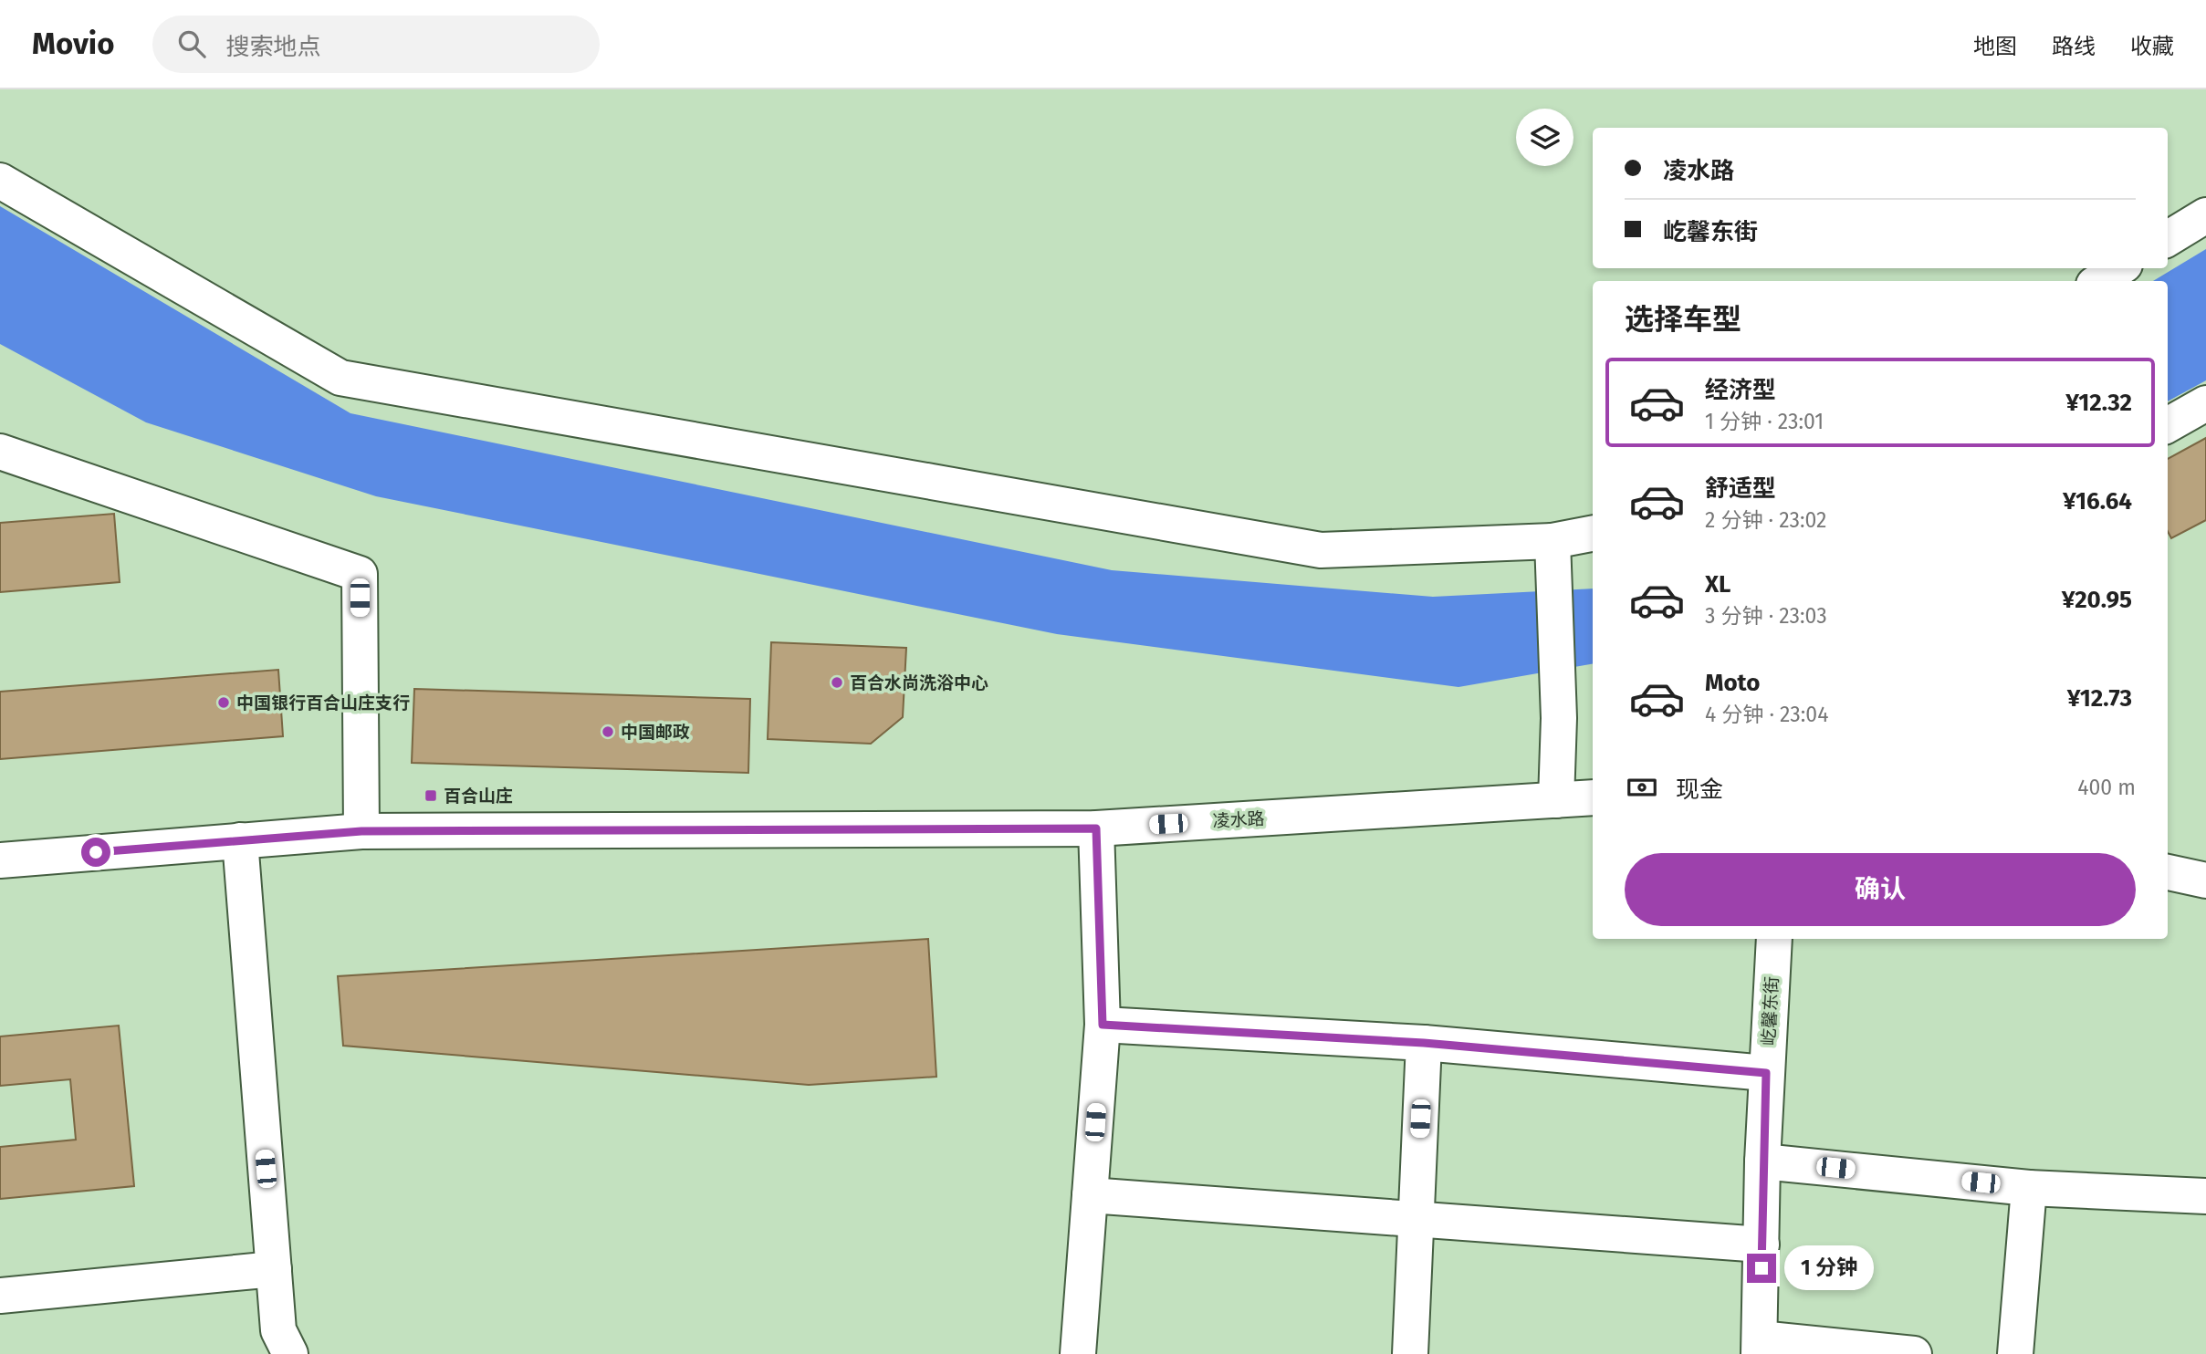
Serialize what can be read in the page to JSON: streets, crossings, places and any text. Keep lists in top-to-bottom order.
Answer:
{
  "streets": {
    "street": ["凌水路", "屹馨东街"]
  },
  "places": {
    "other": ["百合水尚洗浴中心", "中国银行百合山庄支行", "中国邮政"],
    "transit": ["百合山庄"]
  },
  "page": {
    "header": "Movio",
    "search": "搜索地点",
    "nav": ["地图", "路线", "收藏"],
    "banner": ["凌水路", "屹馨东街"],
    "heading": "选择车型",
    "list": [
      {
        "name": "经济型",
        "note": "1 分钟 · 23:01",
        "value": "¥12.32"
      },
      {
        "name": "舒适型",
        "note": "2 分钟 · 23:02",
        "value": "¥16.64"
      },
      {
        "name": "XL",
        "note": "3 分钟 · 23:03",
        "value": "¥20.95"
      },
      {
        "name": "Moto",
        "note": "4 分钟 · 23:04",
        "value": "¥12.73"
      }
    ],
    "pay": ["现金", "400 m"],
    "buttons": "确认",
    "bubble": "1 分钟"
  }
}
